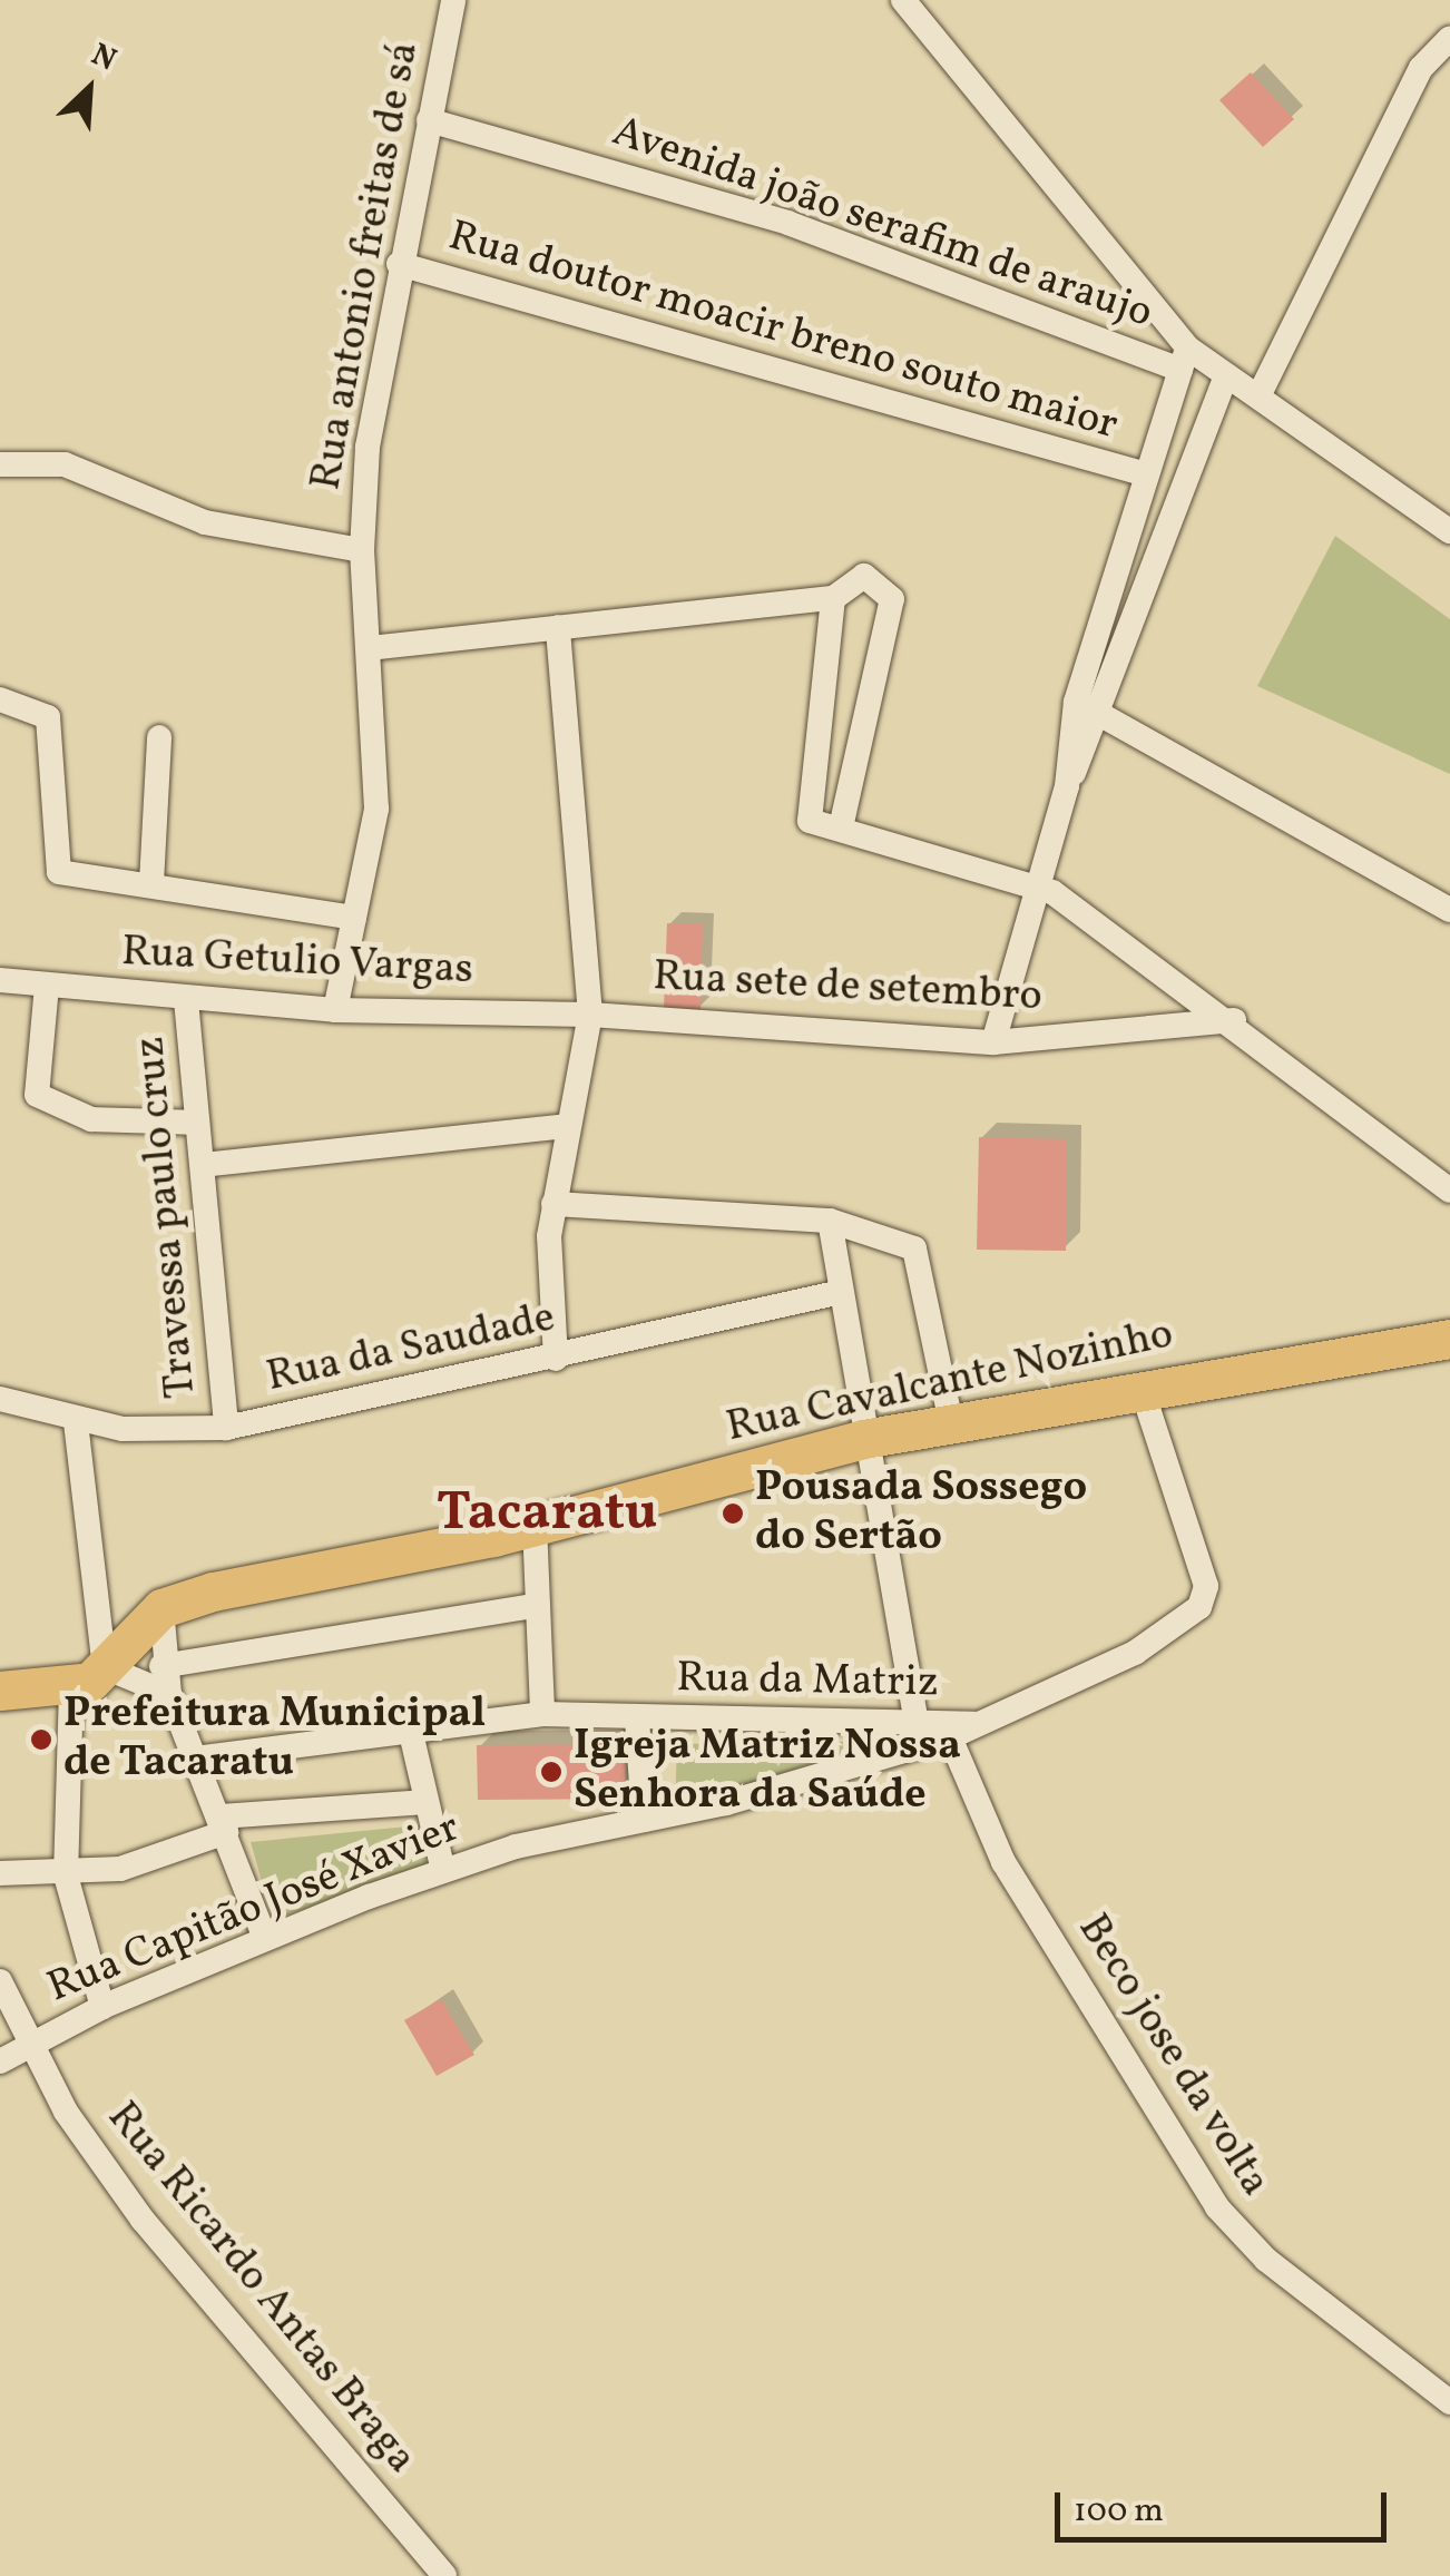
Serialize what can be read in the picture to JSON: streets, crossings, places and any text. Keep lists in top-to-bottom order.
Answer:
{
  "streets": {
    "main road": ["Rua Cavalcante Nozinho"],
    "street": [
      "Avenida joão serafim de araujo",
      "Rua antonio freitas de sá",
      "Rua doutor moacir breno souto maior",
      "Rua Getulio Vargas",
      "Rua sete de setembro",
      "Travessa paulo cruz",
      "Rua da Saudade",
      "Rua da Matriz",
      "Rua Capitão José Xavier",
      "Beco jose da volta",
      "Rua Ricardo Antas Braga"
    ]
  },
  "crossings": [
    ["Avenida joão serafim de araujo", "Rua antonio freitas de sá"],
    ["Rua antonio freitas de sá", "Rua doutor moacir breno souto maior"],
    ["Rua antonio freitas de sá", "Rua Getulio Vargas"],
    ["Rua Getulio Vargas", "Rua sete de setembro"],
    ["Rua Getulio Vargas", "Travessa paulo cruz"],
    ["Travessa paulo cruz", "Rua da Saudade"],
    ["Rua Cavalcante Nozinho", "Rua Capitão José Xavier"],
    ["Rua da Matriz", "Rua Capitão José Xavier"],
    ["Rua Capitão José Xavier", "Beco jose da volta"],
    ["Rua Capitão José Xavier", "Rua Ricardo Antas Braga"]
  ],
  "districts": ["Tacaratu"],
  "places": ["Pousada Sossego do Sertão", "Prefeitura Municipal de Tacaratu", "Igreja Matriz Nossa Senhora da Saúde"],
  "scale_bar": "100 m",
  "north": "top right"
}
